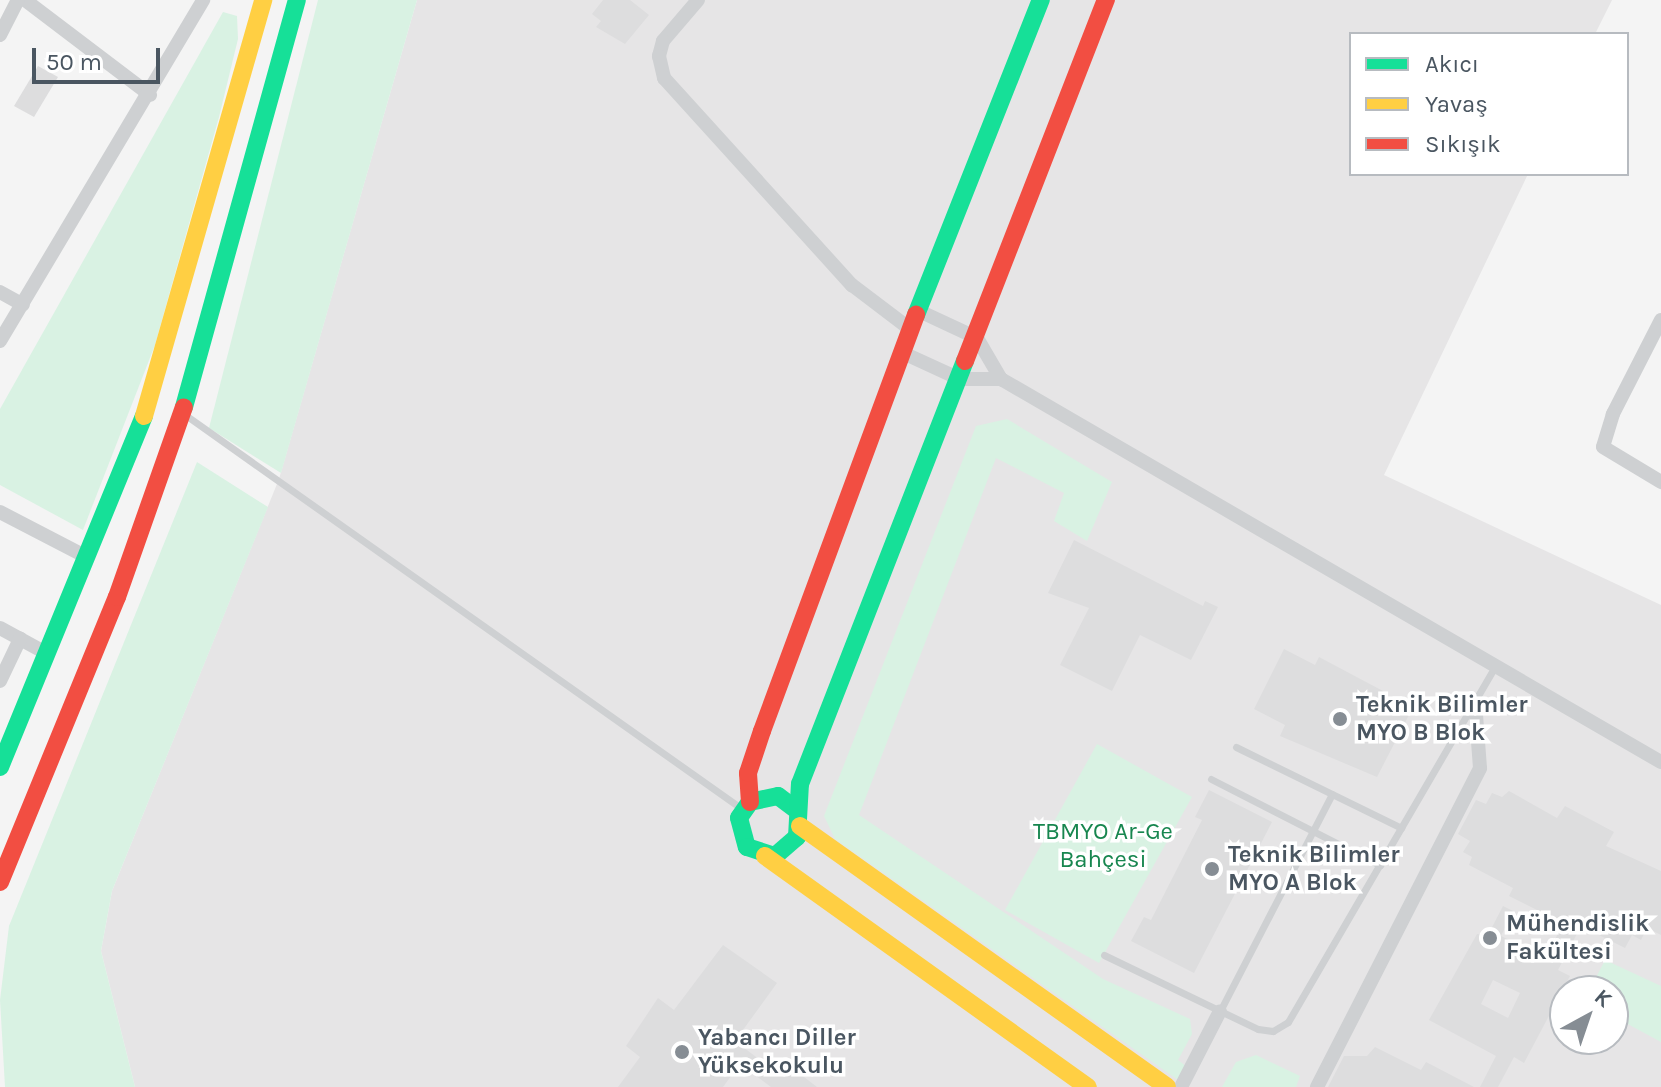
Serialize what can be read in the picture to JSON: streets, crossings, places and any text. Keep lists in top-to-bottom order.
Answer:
{
  "parks": ["TBMYO Ar-Ge Bahçesi"],
  "places": [
    "Teknik Bilimler MYO B Blok",
    "Teknik Bilimler MYO A Blok",
    "Mühendislik Fakültesi",
    "Yabancı Diller Yüksekokulu"
  ],
  "legend": ["Akıcı", "Yavaş", "Sıkışık"],
  "scale_bar": "50 m",
  "north": "top right"
}
